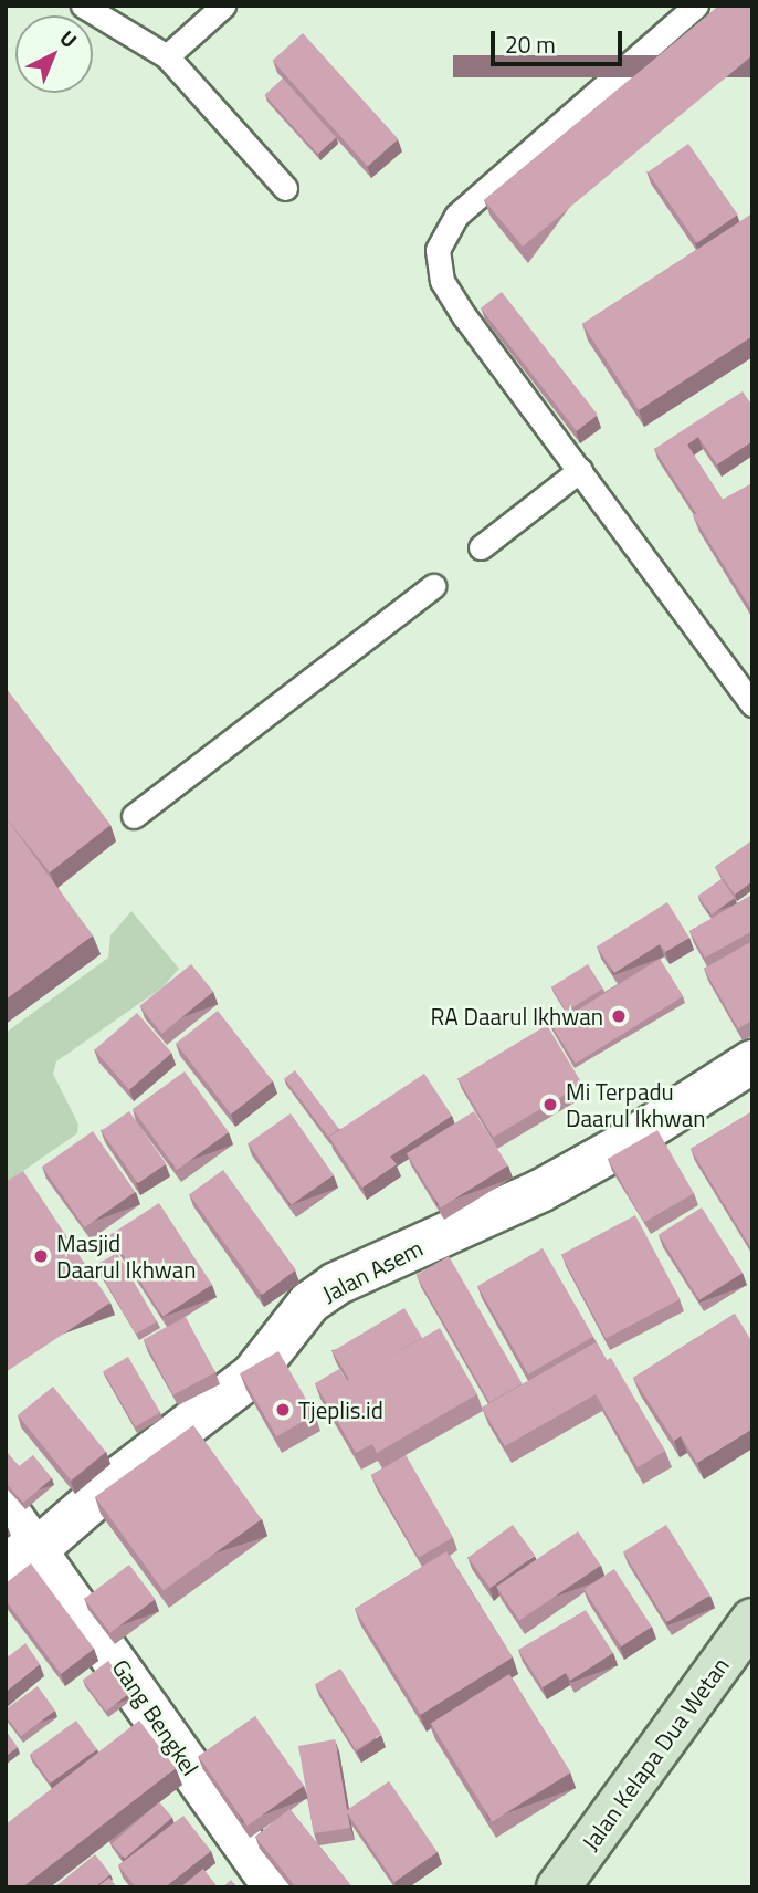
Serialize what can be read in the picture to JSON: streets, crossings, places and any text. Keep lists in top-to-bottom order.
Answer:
{
  "streets": {
    "street": ["Jalan Asem", "Gang Bengkel", "Jalan Kelapa Dua Wetan"]
  },
  "crossings": [
    ["Jalan Asem", "Gang Bengkel"]
  ],
  "places": [
    "RA Daarul Ikhwan",
    "Mi Terpadu Daarul Ikhwan",
    "Masjid Daarul Ikhwan",
    "Tjeplis.id"
  ],
  "scale_bar": "20 m",
  "north": "top right"
}
